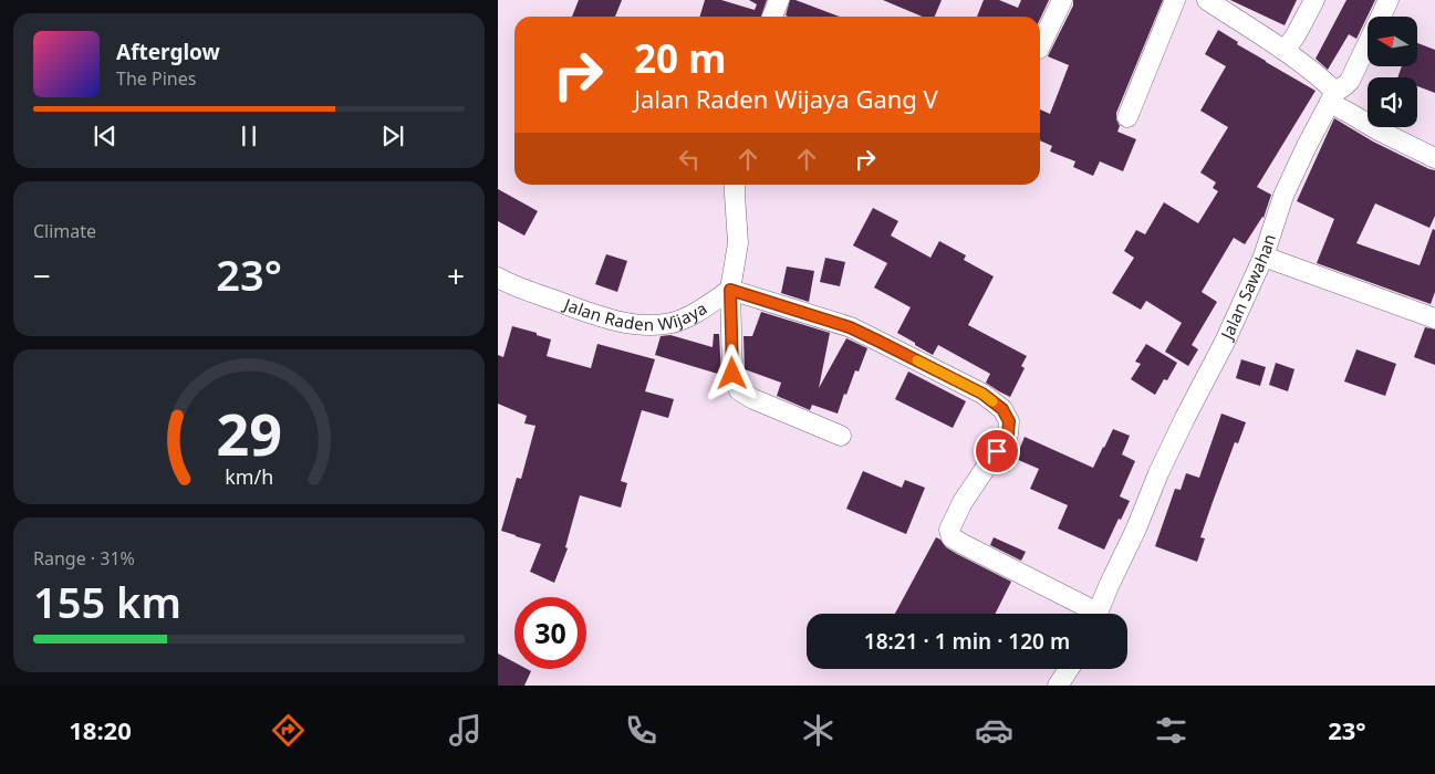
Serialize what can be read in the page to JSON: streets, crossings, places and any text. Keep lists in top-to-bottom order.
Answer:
{
  "streets": {
    "street": ["Jalan Sawahan", "Jalan Raden Wijaya"]
  },
  "north": "left",
  "page": {
    "turn": ["20 m", "Jalan Raden Wijaya Gang V"],
    "song": ["Afterglow", "The Pines"],
    "tile": [
      "Climate",
      ["Range · 31%", "155 km"]
    ],
    "heat": ["−", "23°", "+"],
    "limit": "30",
    "trip": "18:21 · 1 min · 120 m",
    "tabs": ["18:20", "23°"],
    "gauge": ["29", "km/h"]
  }
}
